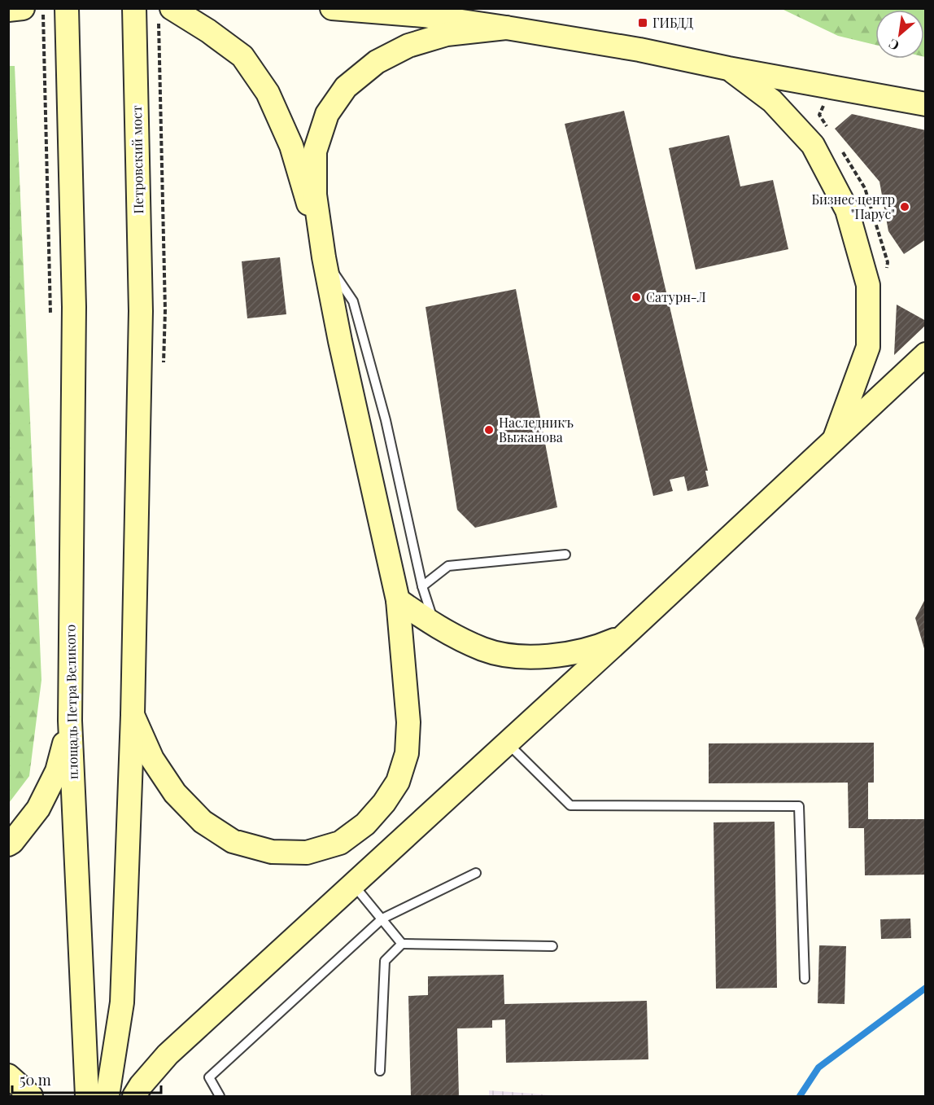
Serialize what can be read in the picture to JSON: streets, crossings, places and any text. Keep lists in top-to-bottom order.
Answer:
{
  "streets": {
    "main road": ["Петровский мост", "площадь Петра Великого"]
  },
  "places": {
    "transit": ["ГИБДД"],
    "other": ["Бизнес центр \"Парус\"", "Сатурн-Л", "Наследникъ Выжанова"]
  },
  "scale_bar": "50 m",
  "north": "bottom left"
}
